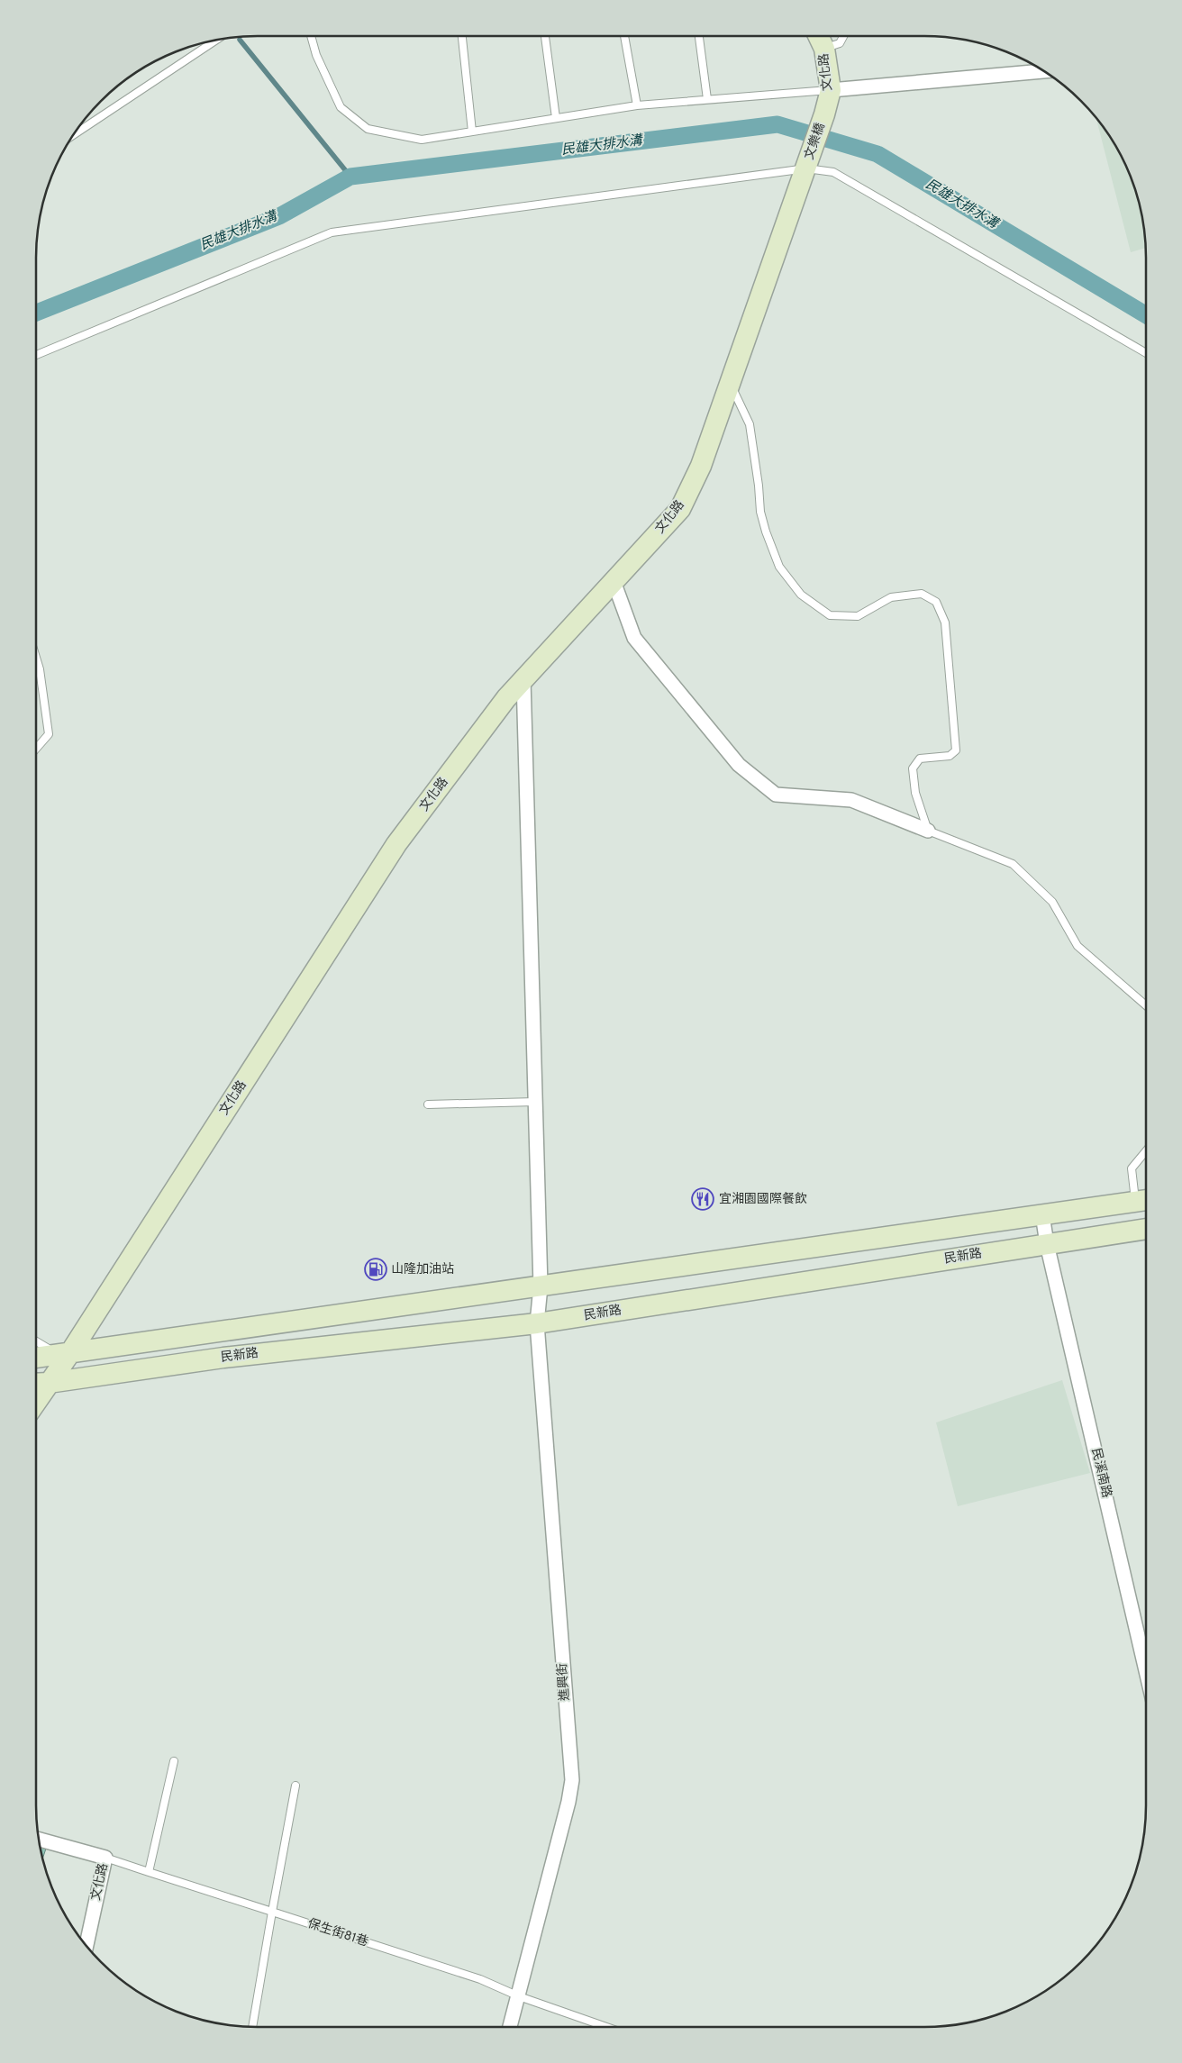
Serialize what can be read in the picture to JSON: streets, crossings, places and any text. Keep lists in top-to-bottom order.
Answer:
{
  "streets": {
    "main road": ["文化路", "文樂橋", "民新路"],
    "street": ["民溪南路", "進興街"],
    "lane": ["保生街81巷"]
  },
  "crossings": [
    ["文化路", "文樂橋"],
    ["文化路", "民新路"],
    ["文化路", "進興街"],
    ["文化路", "保生街81巷"],
    ["民新路", "民溪南路"],
    ["民新路", "進興街"],
    ["進興街", "保生街81巷"]
  ],
  "water": ["民雄大排水溝"],
  "places": {
    "restaurant": ["宜湘園國際餐飲"],
    "fuel station": ["山隆加油站"]
  }
}
